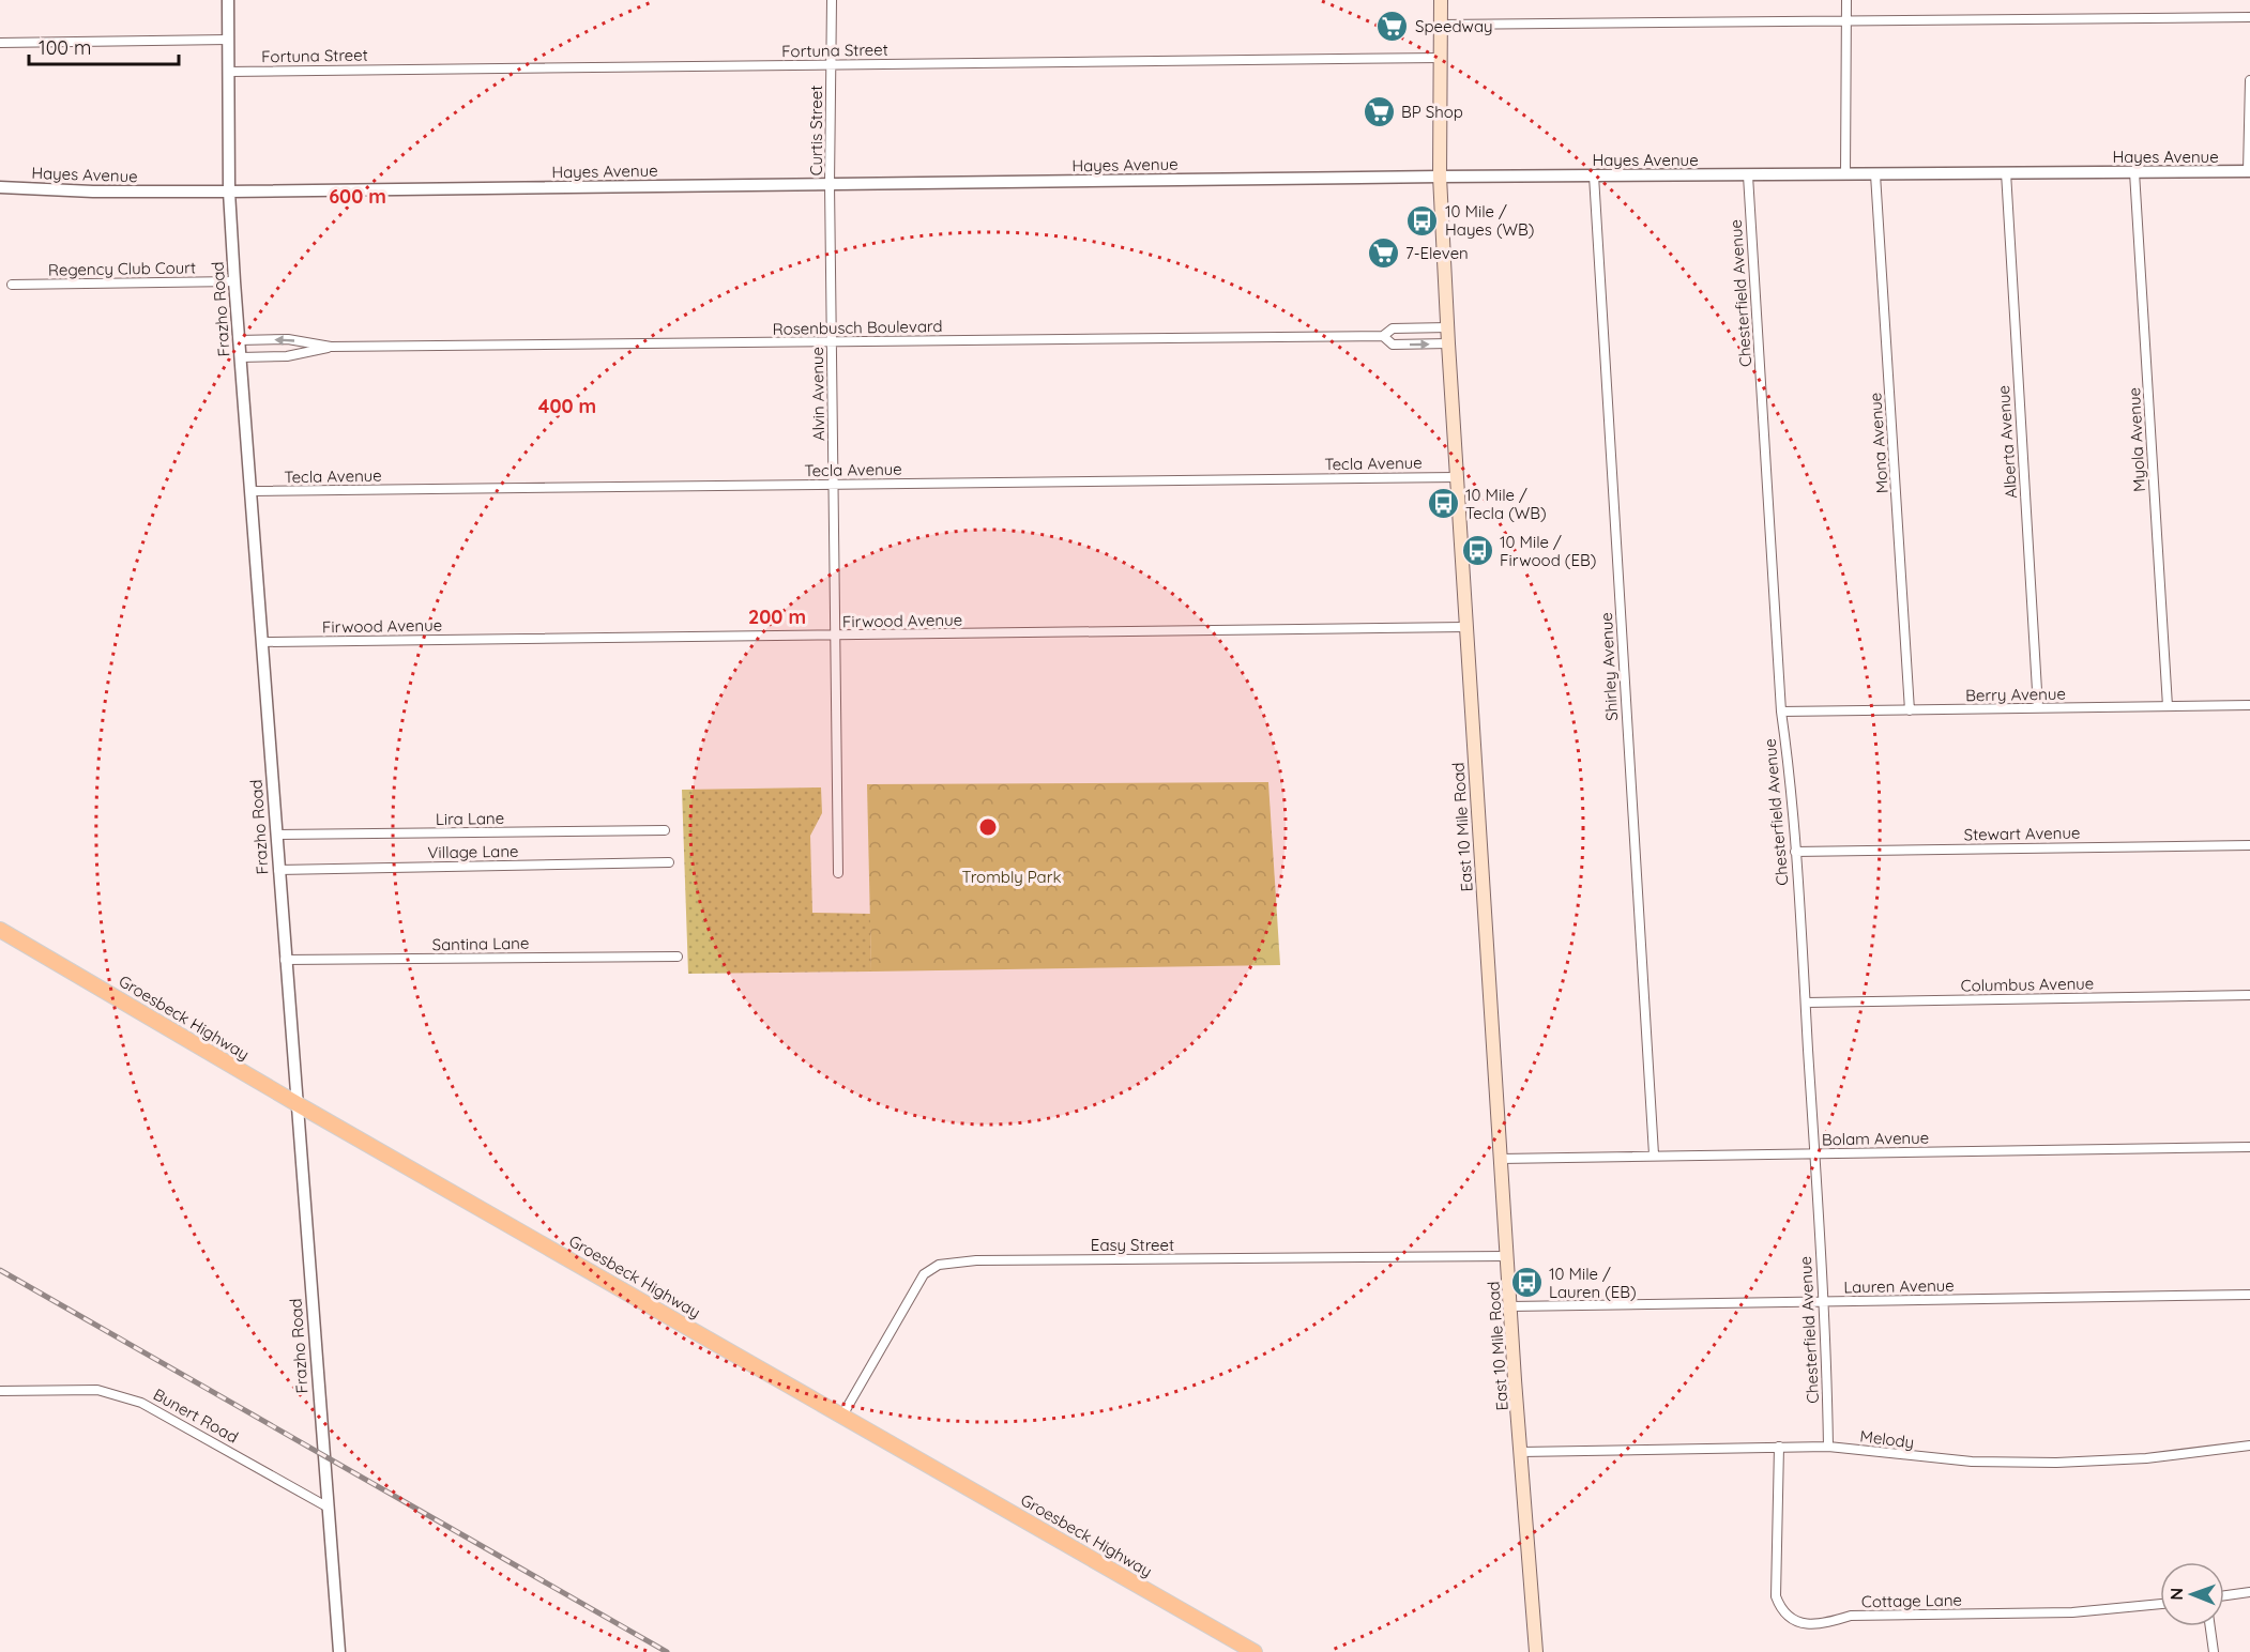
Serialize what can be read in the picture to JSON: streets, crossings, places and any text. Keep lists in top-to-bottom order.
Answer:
{
  "streets": {
    "main road": ["East 10 Mile Road", "Groesbeck Highway"],
    "street": [
      "Fortuna Street",
      "Curtis Street",
      "Hayes Avenue",
      "Regency Club Court",
      "Chesterfield Avenue",
      "Frazho Road",
      "Rosenbusch Boulevard",
      "Alvin Avenue",
      "Myola Avenue",
      "Alberta Avenue",
      "Mona Avenue",
      "Tecla Avenue",
      "Firwood Avenue",
      "Shirley Avenue",
      "Berry Avenue",
      "Lira Lane",
      "Stewart Avenue",
      "Village Lane",
      "Santina Lane",
      "Columbus Avenue",
      "Bolam Avenue",
      "Easy Street",
      "Lauren Avenue",
      "Bunert Road",
      "Melody",
      "Cottage Lane"
    ]
  },
  "crossings": [
    ["Fortuna Street", "Curtis Street"],
    ["Fortuna Street", "Frazho Road"],
    ["Fortuna Street", "East 10 Mile Road"],
    ["Curtis Street", "Hayes Avenue"],
    ["Curtis Street", "Alvin Avenue"],
    ["Hayes Avenue", "Chesterfield Avenue"],
    ["Hayes Avenue", "Frazho Road"],
    ["Hayes Avenue", "Alvin Avenue"],
    ["Hayes Avenue", "Myola Avenue"],
    ["Hayes Avenue", "Alberta Avenue"],
    ["Hayes Avenue", "Mona Avenue"],
    ["Hayes Avenue", "Shirley Avenue"],
    ["Hayes Avenue", "East 10 Mile Road"],
    ["Regency Club Court", "Frazho Road"],
    ["Chesterfield Avenue", "Berry Avenue"],
    ["Chesterfield Avenue", "Stewart Avenue"],
    ["Chesterfield Avenue", "Columbus Avenue"],
    ["Chesterfield Avenue", "Bolam Avenue"],
    ["Chesterfield Avenue", "Lauren Avenue"],
    ["Chesterfield Avenue", "Melody"],
    ["Frazho Road", "Rosenbusch Boulevard"],
    ["Frazho Road", "Tecla Avenue"],
    ["Frazho Road", "Firwood Avenue"],
    ["Frazho Road", "Lira Lane"],
    ["Frazho Road", "Village Lane"],
    ["Frazho Road", "Santina Lane"],
    ["Frazho Road", "Groesbeck Highway"],
    ["Frazho Road", "Bunert Road"],
    ["Rosenbusch Boulevard", "Alvin Avenue"],
    ["Rosenbusch Boulevard", "East 10 Mile Road"],
    ["Alvin Avenue", "Tecla Avenue"],
    ["Alvin Avenue", "Firwood Avenue"],
    ["Myola Avenue", "Berry Avenue"],
    ["Alberta Avenue", "Berry Avenue"],
    ["Mona Avenue", "Berry Avenue"],
    ["Tecla Avenue", "East 10 Mile Road"],
    ["Firwood Avenue", "East 10 Mile Road"],
    ["Shirley Avenue", "Bolam Avenue"],
    ["East 10 Mile Road", "Bolam Avenue"],
    ["East 10 Mile Road", "Easy Street"],
    ["East 10 Mile Road", "Lauren Avenue"],
    ["East 10 Mile Road", "Melody"],
    ["Groesbeck Highway", "Easy Street"],
    ["Melody", "Cottage Lane"]
  ],
  "parks": ["Trombly Park"],
  "places": {
    "supermarket": ["Speedway", "BP Shop", "7-Eleven"],
    "bus stop": [
      "10 Mile / Hayes (WB)",
      "10 Mile / Tecla (WB)",
      "10 Mile / Firwood (EB)",
      "10 Mile / Lauren (EB)"
    ]
  },
  "scale_bar": "100 m",
  "north": "left",
  "rings": ["600 m", "400 m", "200 m"]
}
